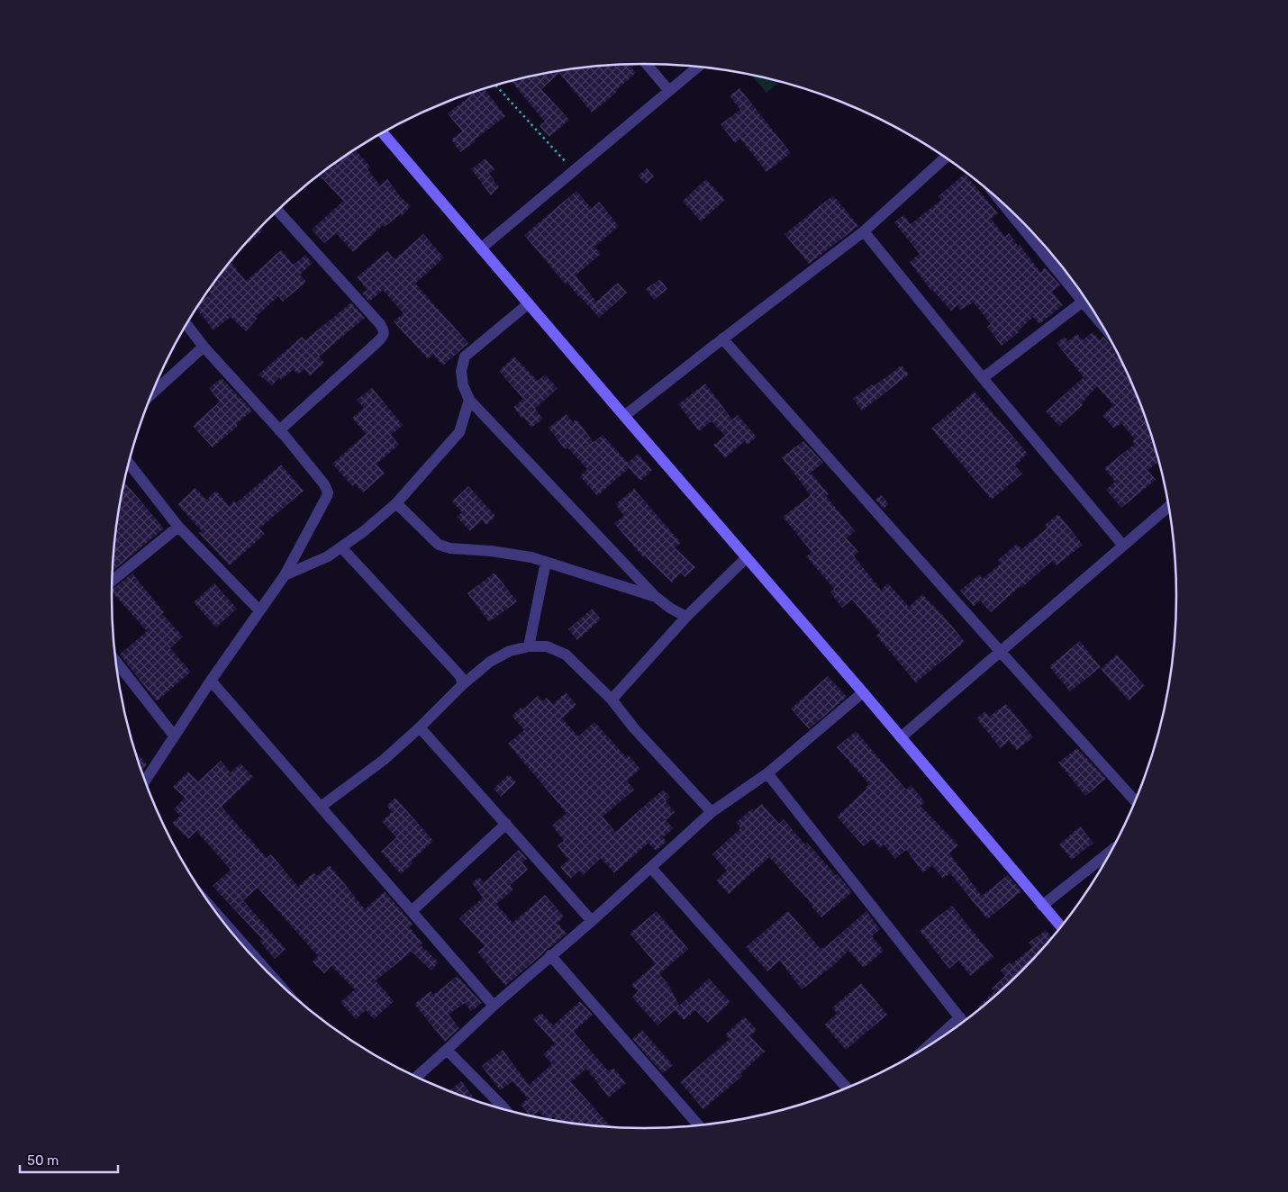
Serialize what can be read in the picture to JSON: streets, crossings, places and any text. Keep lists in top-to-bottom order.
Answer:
{
  "scale_bar": "50 m"
}
